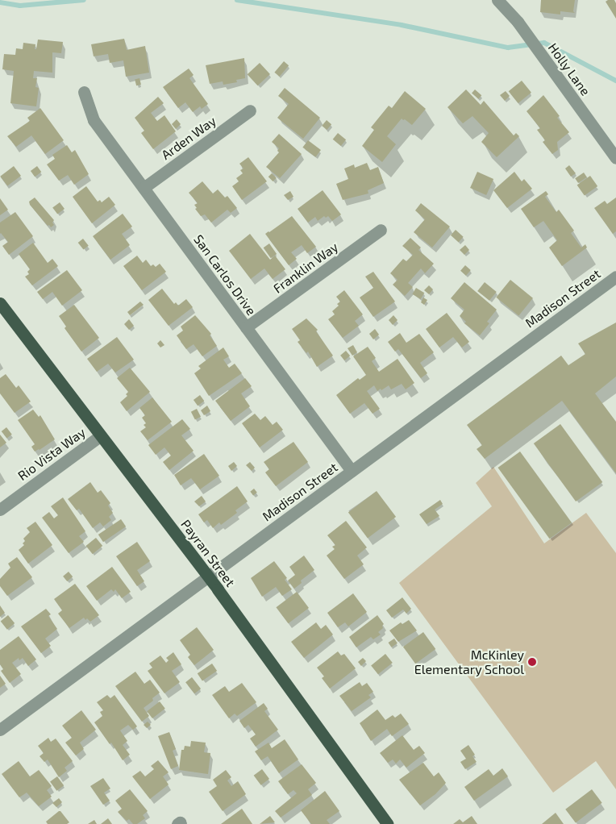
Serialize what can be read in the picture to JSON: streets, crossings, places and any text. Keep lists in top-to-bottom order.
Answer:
{
  "streets": {
    "main road": ["Payran Street"],
    "street": [
      "Holly Lane",
      "Arden Way",
      "Franklin Way",
      "San Carlos Drive",
      "Madison Street",
      "Rio Vista Way"
    ]
  },
  "crossings": [
    ["Arden Way", "San Carlos Drive"],
    ["Franklin Way", "San Carlos Drive"],
    ["San Carlos Drive", "Madison Street"],
    ["Madison Street", "Payran Street"],
    ["Rio Vista Way", "Payran Street"]
  ],
  "places": ["McKinley Elementary School"]
}
